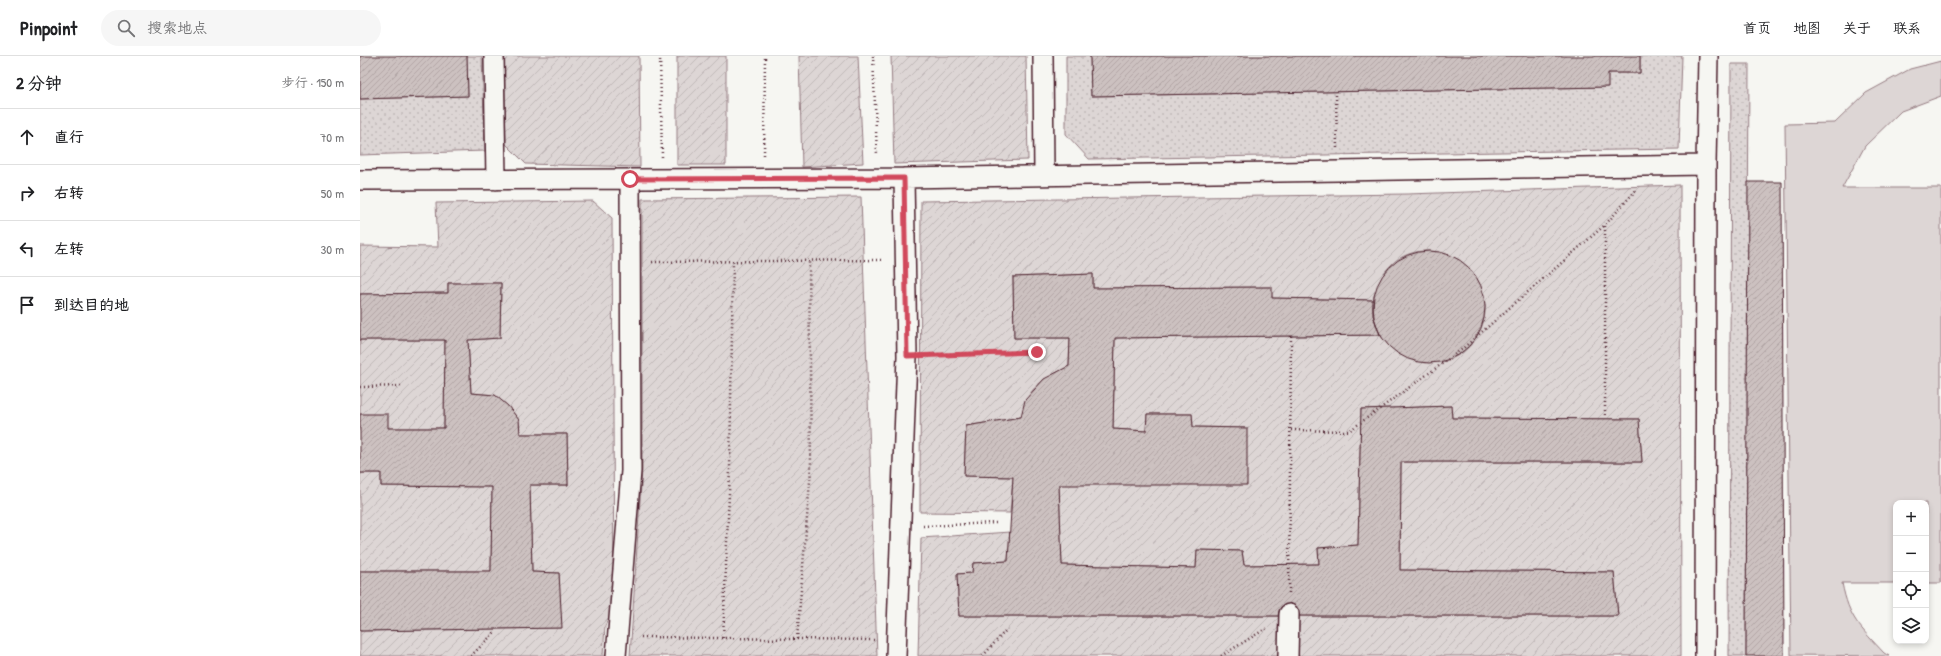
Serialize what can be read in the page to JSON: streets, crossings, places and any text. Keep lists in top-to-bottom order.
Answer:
{
  "page": {
    "header": "Pinpoint",
    "search": "搜索地点",
    "nav": [
      "首页",
      "地图",
      "关于",
      "联系"
    ],
    "heading": ["2 分钟", "步行 · 150 m"],
    "list": [
      ["直行", "70 m"],
      ["右转", "50 m"],
      ["左转", "30 m"],
      "到达目的地"
    ],
    "map_buttons": ["+", "−"]
  }
}
